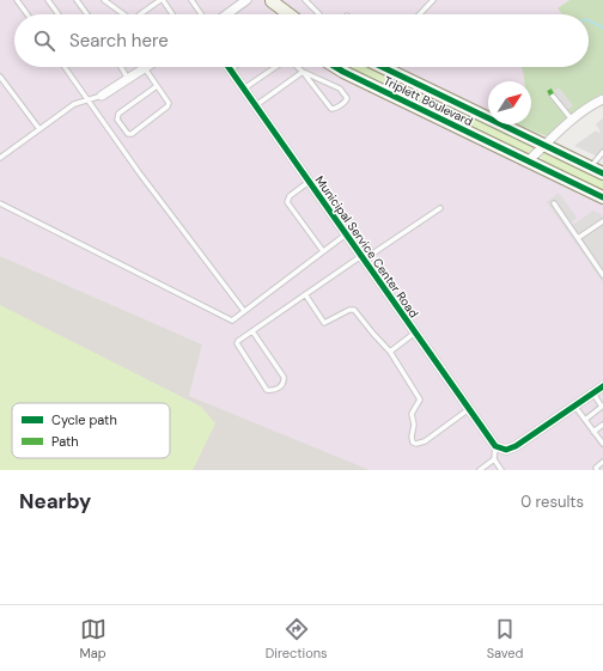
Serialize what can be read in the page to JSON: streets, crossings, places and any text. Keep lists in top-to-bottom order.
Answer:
{
  "streets": {
    "main road": ["Triplett Boulevard"],
    "street": ["Municipal Service Center Road"]
  },
  "legend": ["Cycle path", "Path"],
  "north": "top right",
  "page": {
    "search": "Search here",
    "heading": ["Nearby", "0 results"],
    "nav": ["Map", "Directions", "Saved"]
  }
}
